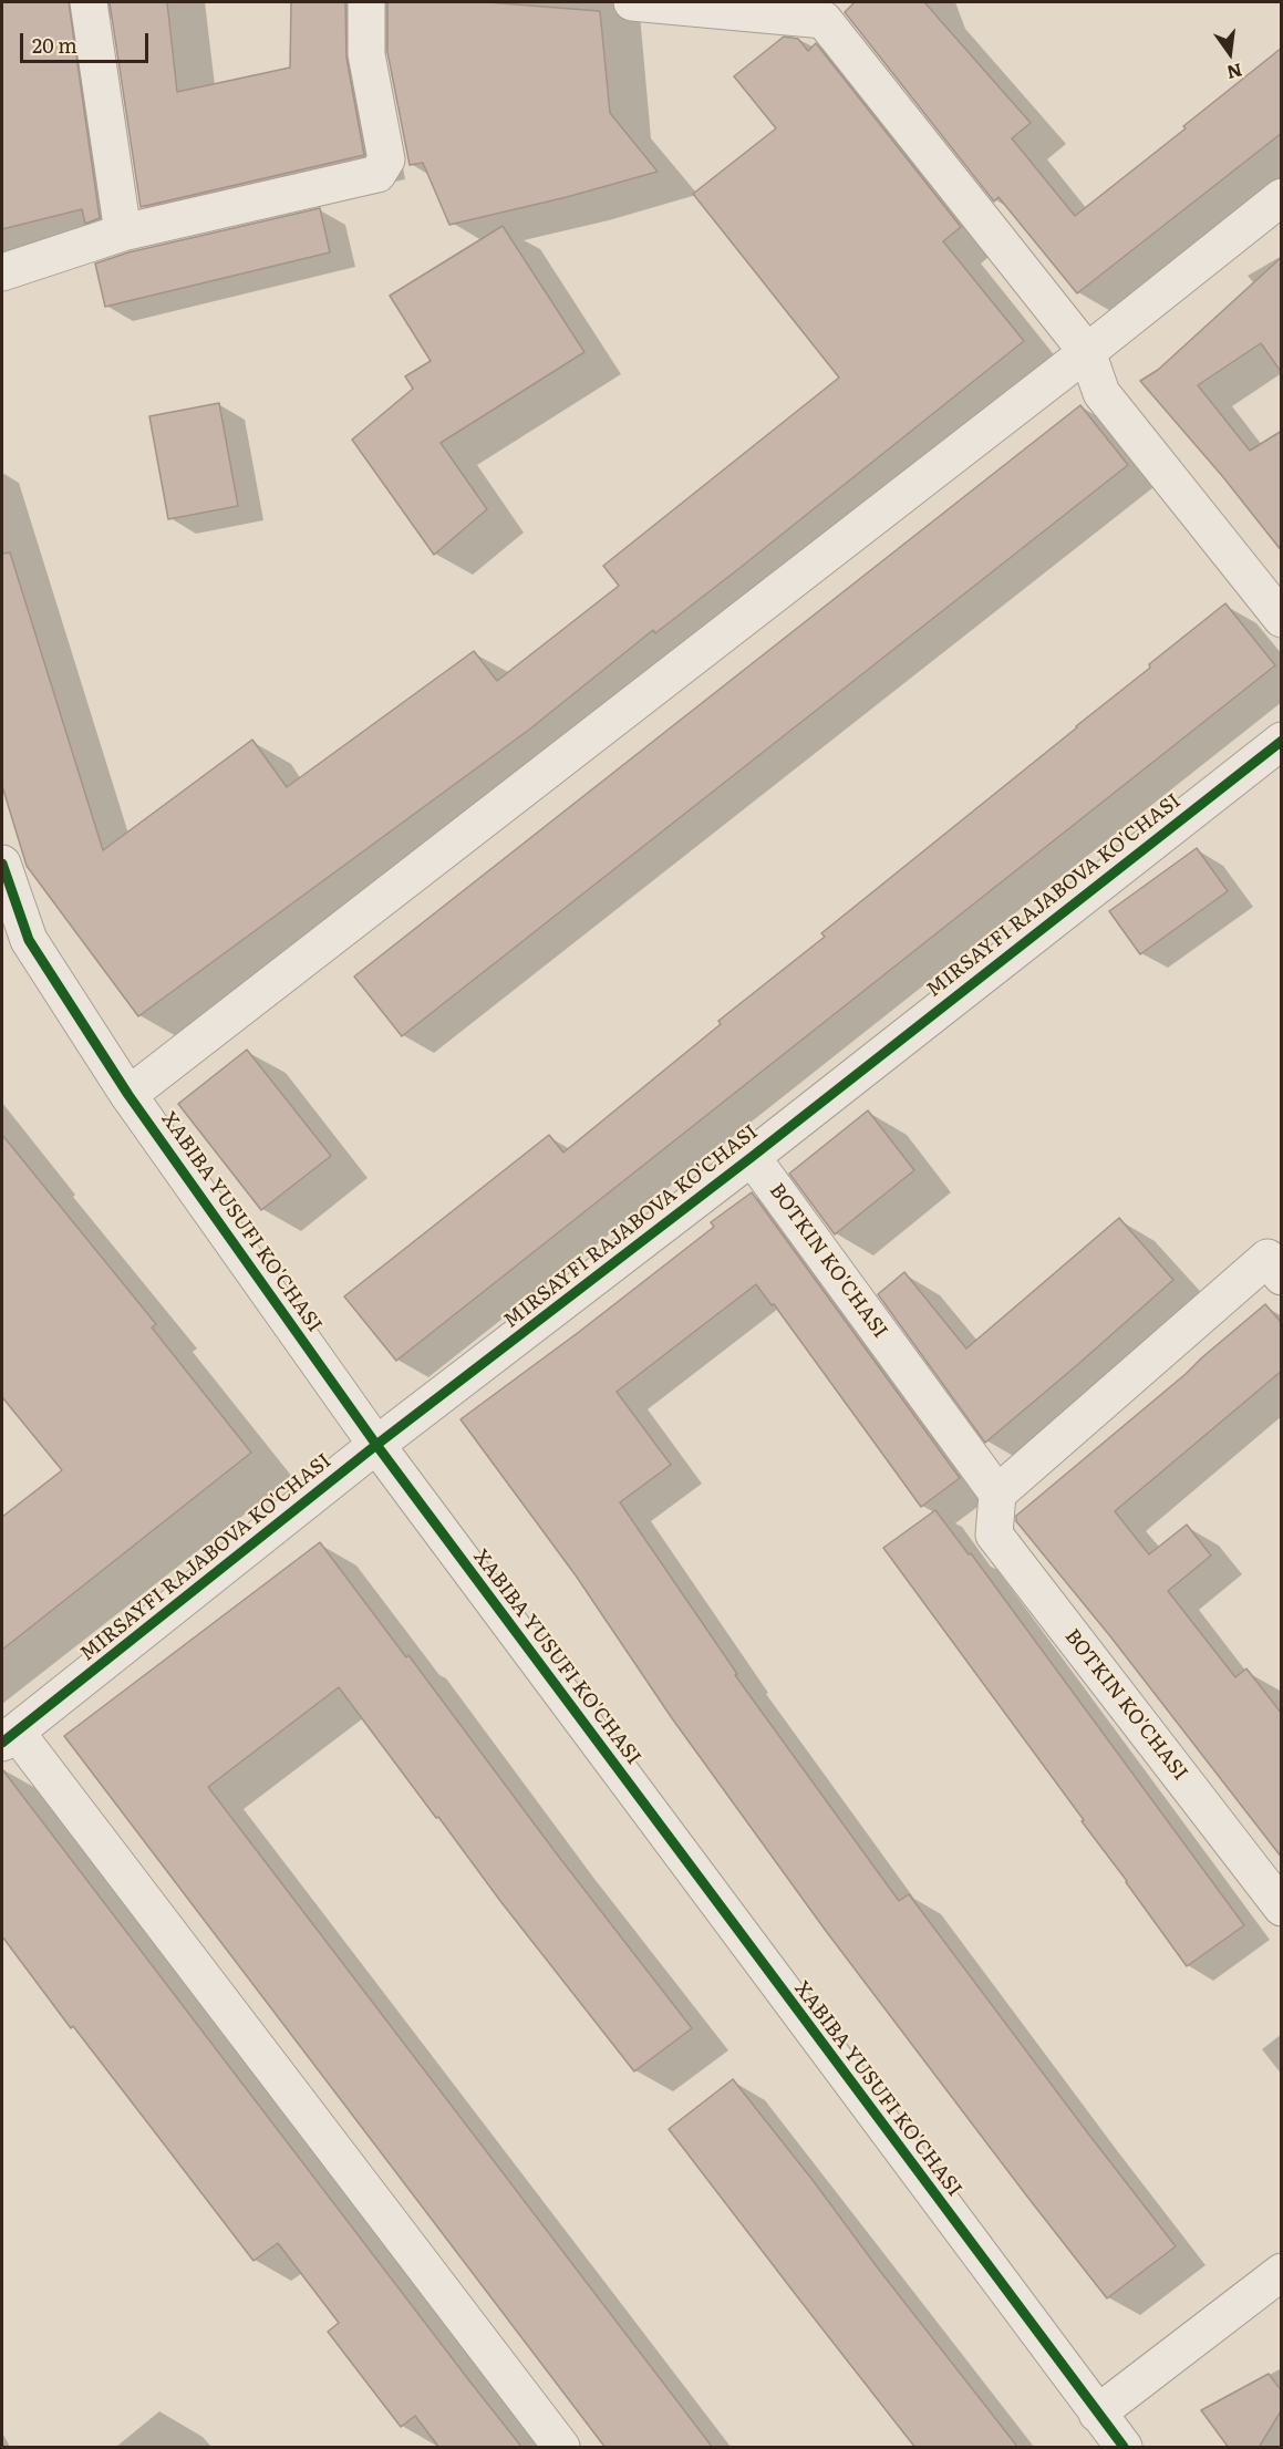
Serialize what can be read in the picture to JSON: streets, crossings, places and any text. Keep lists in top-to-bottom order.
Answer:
{
  "streets": {
    "street": ["MIRSAYFI RAJABOVA KO'CHASI", "XABIBA YUSUFI KO'CHASI", "BOTKIN KO'CHASI"]
  },
  "crossings": [
    ["MIRSAYFI RAJABOVA KO'CHASI", "XABIBA YUSUFI KO'CHASI"],
    ["MIRSAYFI RAJABOVA KO'CHASI", "BOTKIN KO'CHASI"]
  ],
  "scale_bar": "20 m",
  "north": "bottom"
}
